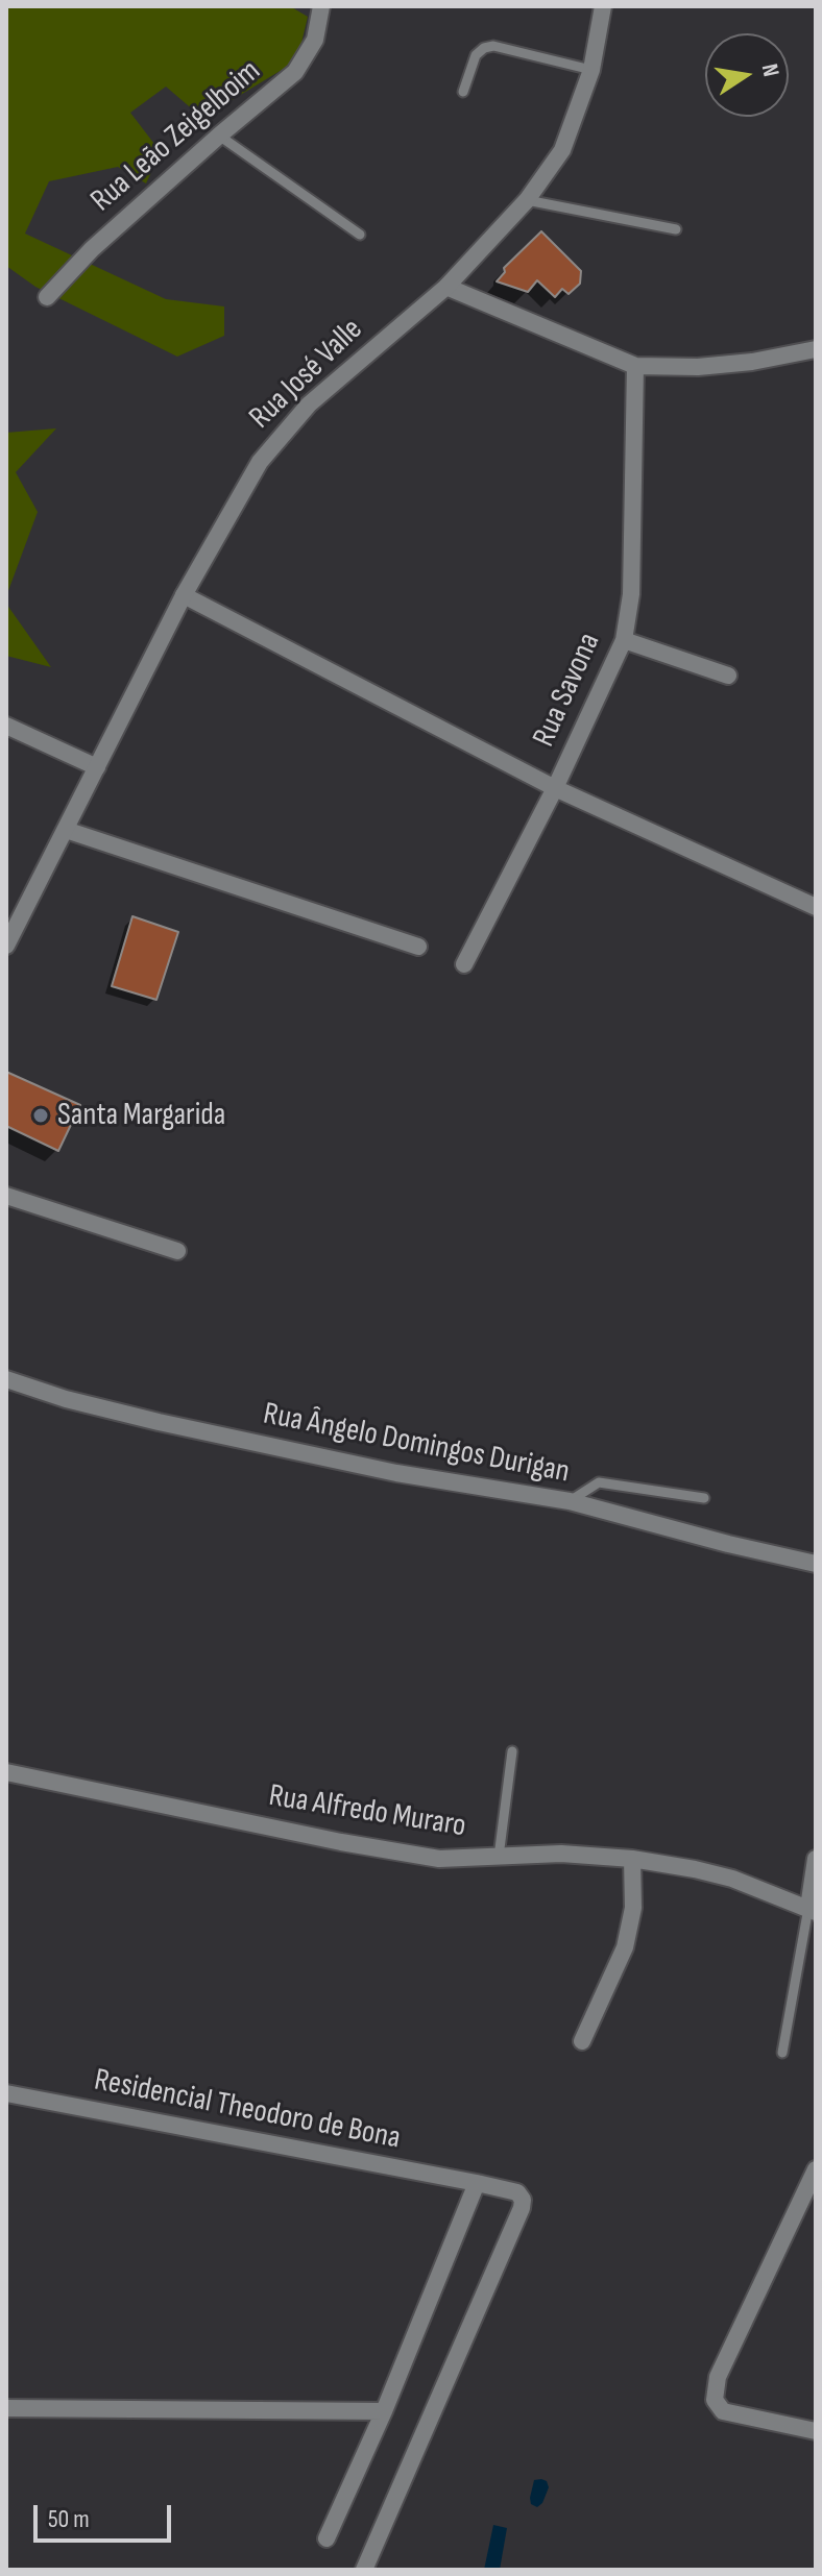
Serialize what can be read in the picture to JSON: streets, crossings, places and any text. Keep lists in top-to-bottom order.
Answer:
{
  "streets": {
    "street": [
      "Rua Leão Zeigelboim",
      "Rua José Valle",
      "Rua Savona",
      "Rua Ângelo Domingos Durigan",
      "Rua Alfredo Muraro",
      "Residencial Theodoro de Bona"
    ]
  },
  "places": ["Santa Margarida"],
  "scale_bar": "50 m",
  "north": "right"
}
